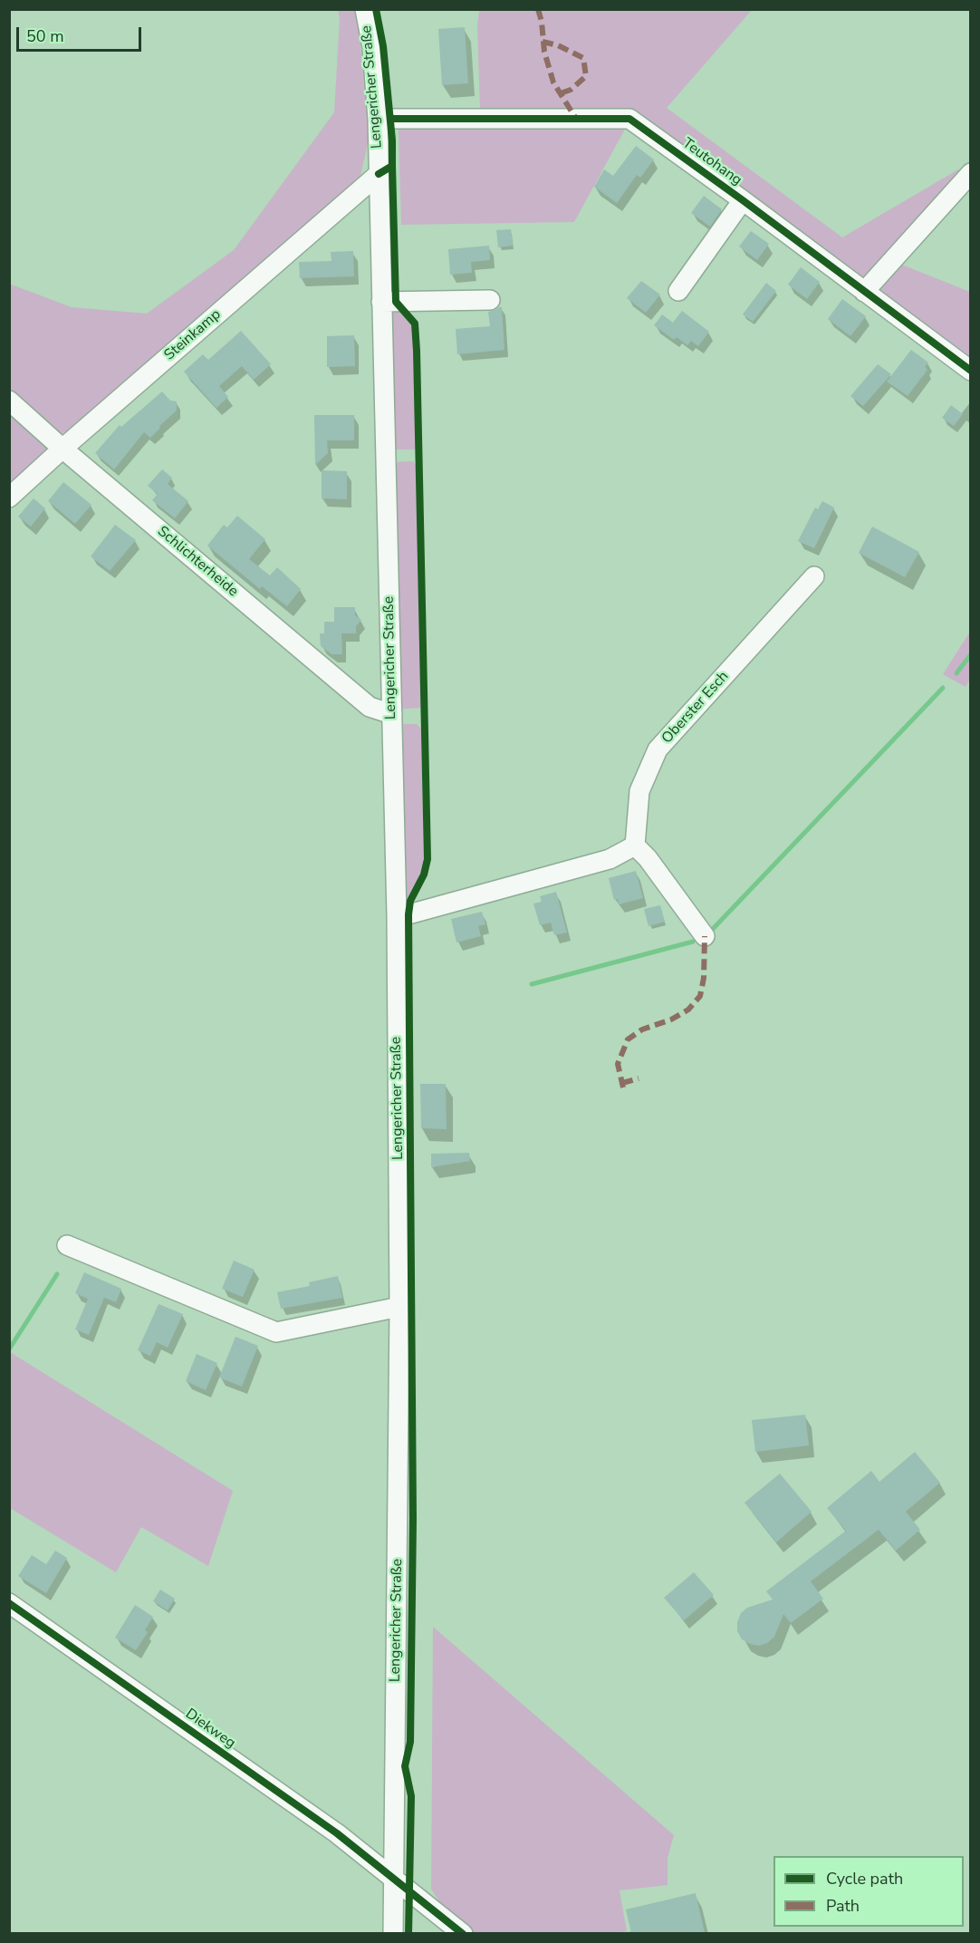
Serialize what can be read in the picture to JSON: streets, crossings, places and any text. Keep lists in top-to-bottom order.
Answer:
{
  "streets": {
    "street": [
      "Lengericher Straße",
      "Teutohang",
      "Steinkamp",
      "Schlichterheide",
      "Oberster Esch",
      "Diekweg"
    ]
  },
  "crossings": [
    ["Lengericher Straße", "Teutohang"],
    ["Lengericher Straße", "Steinkamp"],
    ["Lengericher Straße", "Schlichterheide"],
    ["Lengericher Straße", "Diekweg"],
    ["Steinkamp", "Schlichterheide"]
  ],
  "legend": ["Cycle path", "Path"],
  "scale_bar": "50 m"
}
